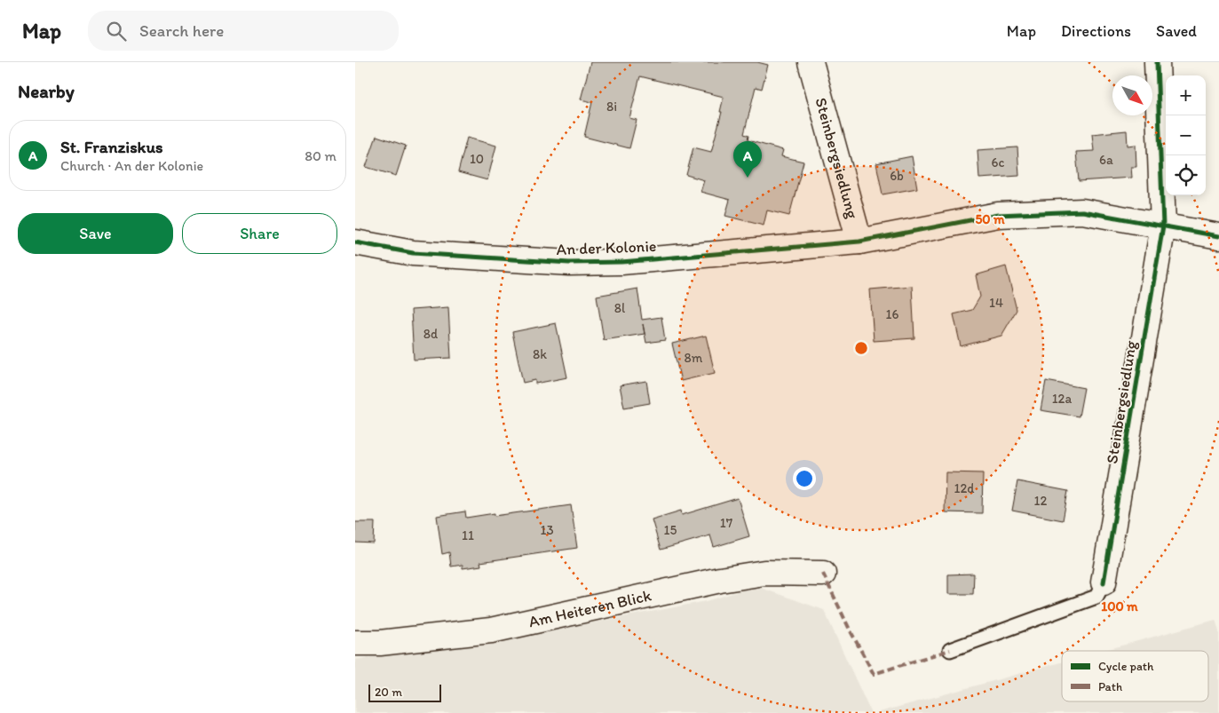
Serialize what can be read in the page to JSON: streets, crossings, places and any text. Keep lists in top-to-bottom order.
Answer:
{
  "streets": {
    "street": ["Steinbergsiedlung", "An der Kolonie", "Am Heiteren Blick"]
  },
  "crossings": [
    ["Steinbergsiedlung", "An der Kolonie"]
  ],
  "house_numbers": [
    "8i",
    "10",
    "6a",
    "6c",
    "6b",
    "14",
    "8l",
    "16",
    "8d",
    "8k",
    "8m",
    "12a",
    "12d",
    "12",
    "17",
    "13",
    "15",
    "11"
  ],
  "legend": ["Cycle path", "Path"],
  "scale_bar": "20 m",
  "north": "bottom right",
  "page": {
    "header": "Map",
    "search": "Search here",
    "nav": ["Map", "Directions", "Saved"],
    "heading": "Nearby",
    "map_buttons": ["+", "−"],
    "list": [
      {
        "mark": "A",
        "name": "St. Franziskus",
        "note": "Church · An der Kolonie",
        "value": "80 m"
      }
    ],
    "pins": "A",
    "buttons": ["Save", "Share"],
    "scale": "20 m"
  },
  "rings": ["50 m", "100 m"]
}
